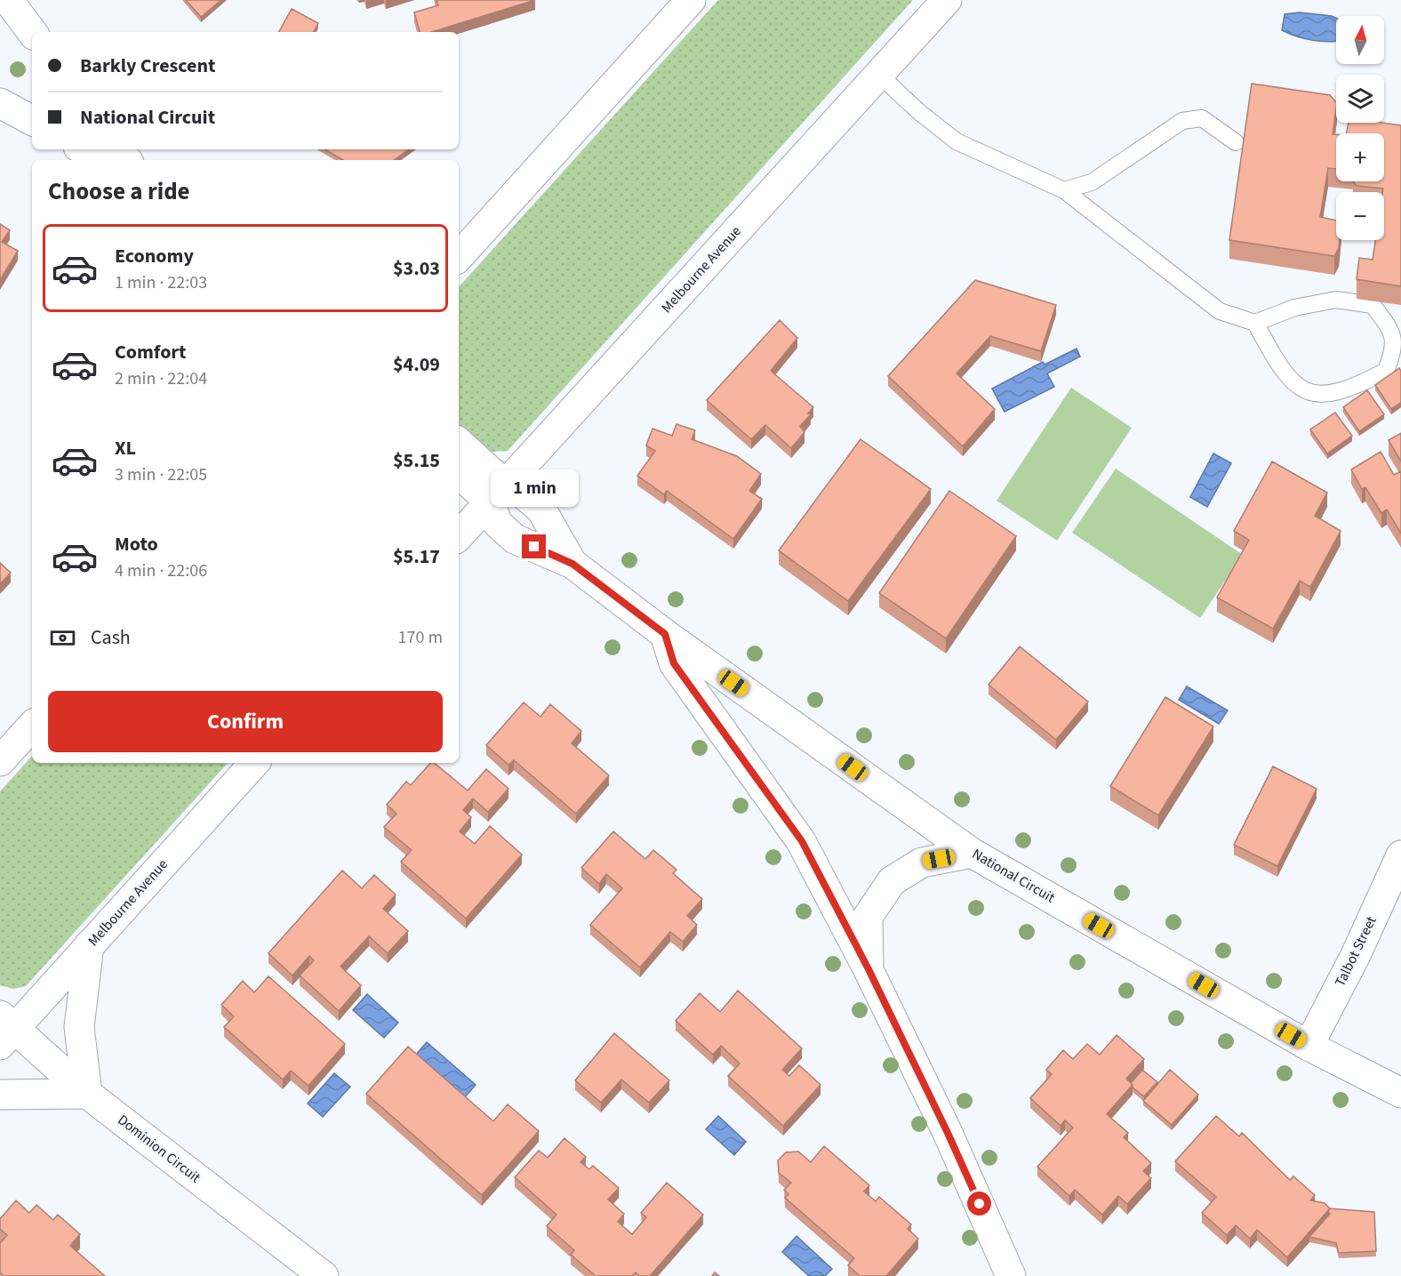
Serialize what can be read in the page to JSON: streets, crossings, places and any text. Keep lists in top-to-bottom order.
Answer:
{
  "streets": {
    "street": [
      "Melbourne Avenue",
      "National Circuit",
      "Talbot Street",
      "Dominion Circuit"
    ]
  },
  "crossings": [
    ["Melbourne Avenue", "National Circuit"],
    ["Melbourne Avenue", "Dominion Circuit"],
    ["National Circuit", "Talbot Street"]
  ],
  "north": "top",
  "page": {
    "map_buttons": ["+", "−"],
    "banner": ["Barkly Crescent", "National Circuit"],
    "heading": "Choose a ride",
    "list": [
      {
        "name": "Economy",
        "note": "1 min · 22:03",
        "value": "$3.03"
      },
      {
        "name": "Comfort",
        "note": "2 min · 22:04",
        "value": "$4.09"
      },
      {
        "name": "XL",
        "note": "3 min · 22:05",
        "value": "$5.15"
      },
      {
        "name": "Moto",
        "note": "4 min · 22:06",
        "value": "$5.17"
      }
    ],
    "bubble": "1 min",
    "pay": ["Cash", "170 m"],
    "buttons": "Confirm"
  }
}
